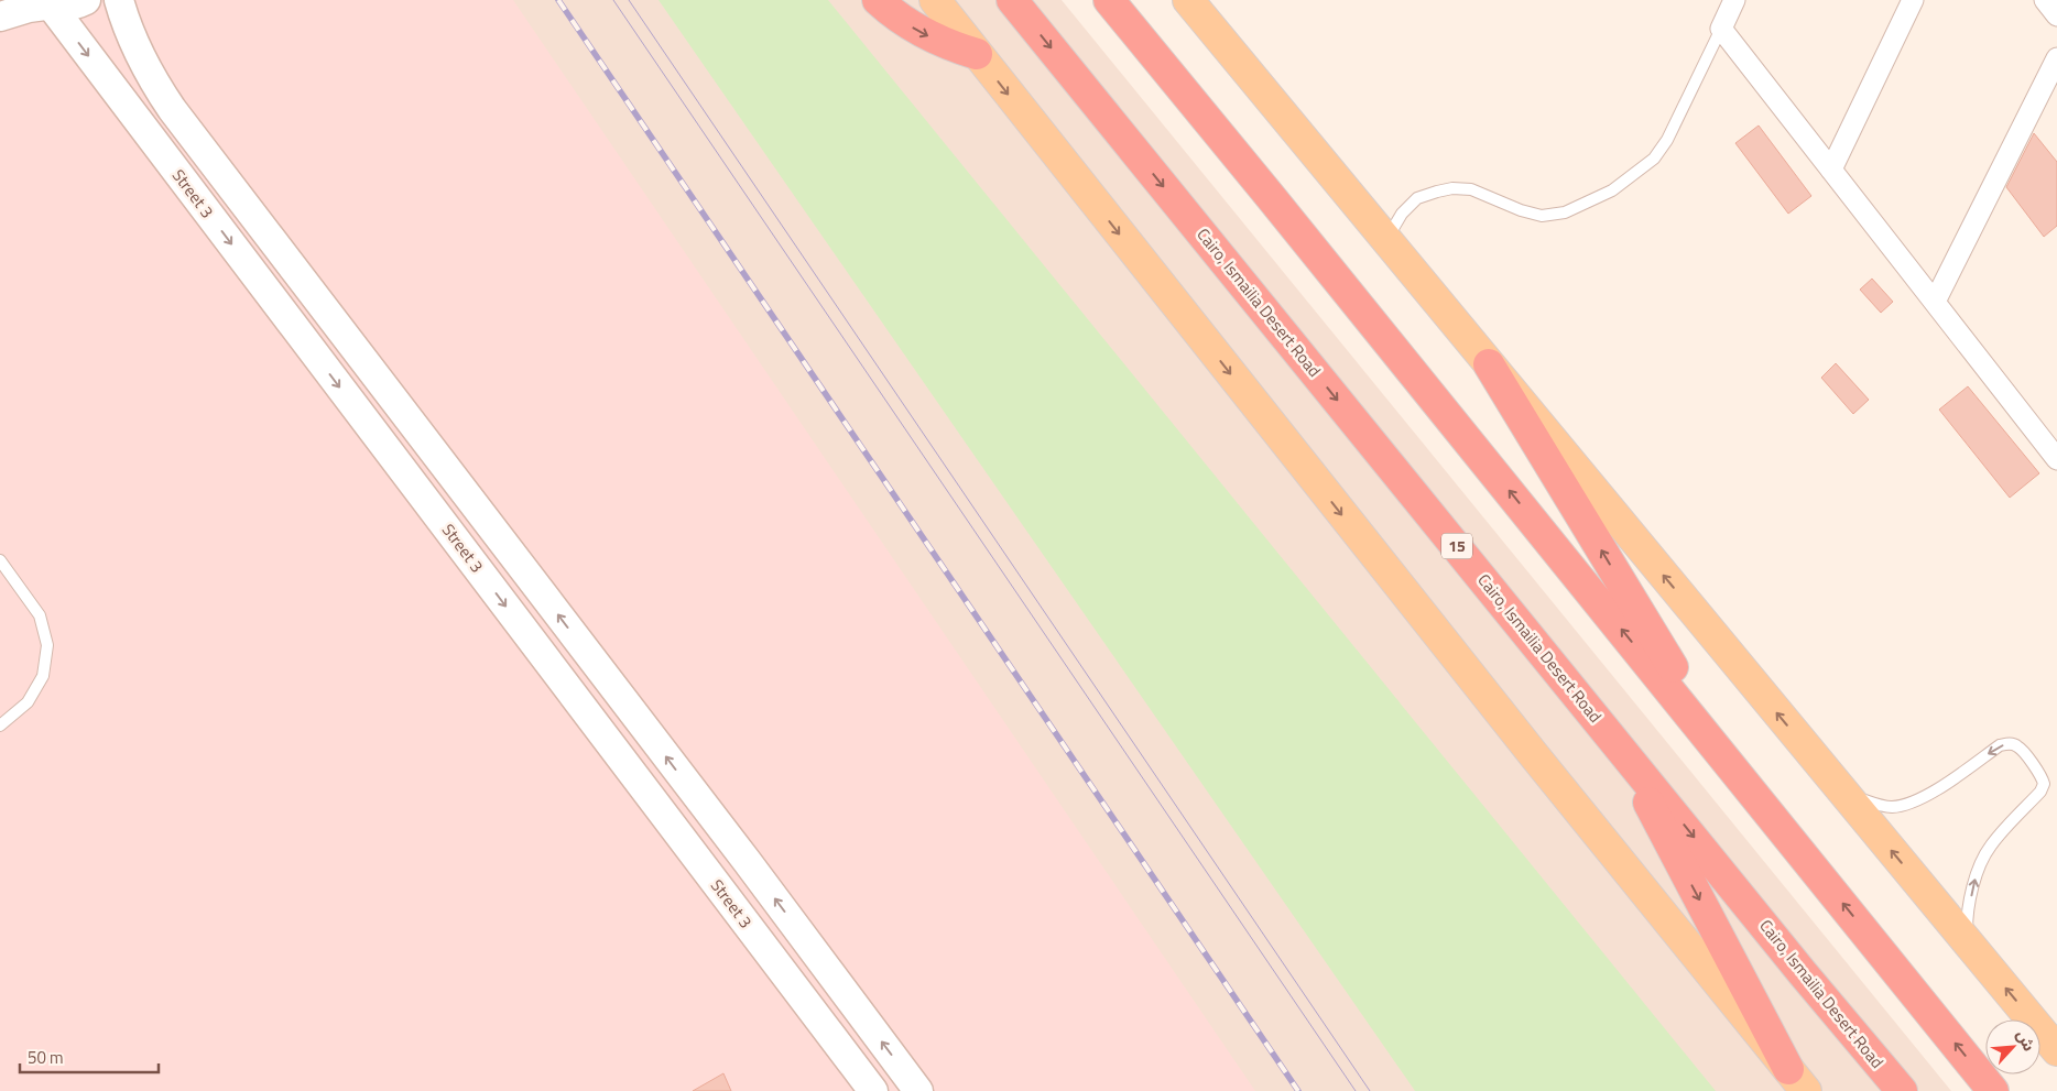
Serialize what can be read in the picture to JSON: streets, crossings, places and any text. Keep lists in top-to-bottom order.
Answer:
{
  "streets": {
    "highway": ["Cairo, Ismailia Desert Road", "15"],
    "main road": ["Street 3"]
  },
  "scale_bar": "50 m",
  "north": "top right"
}
